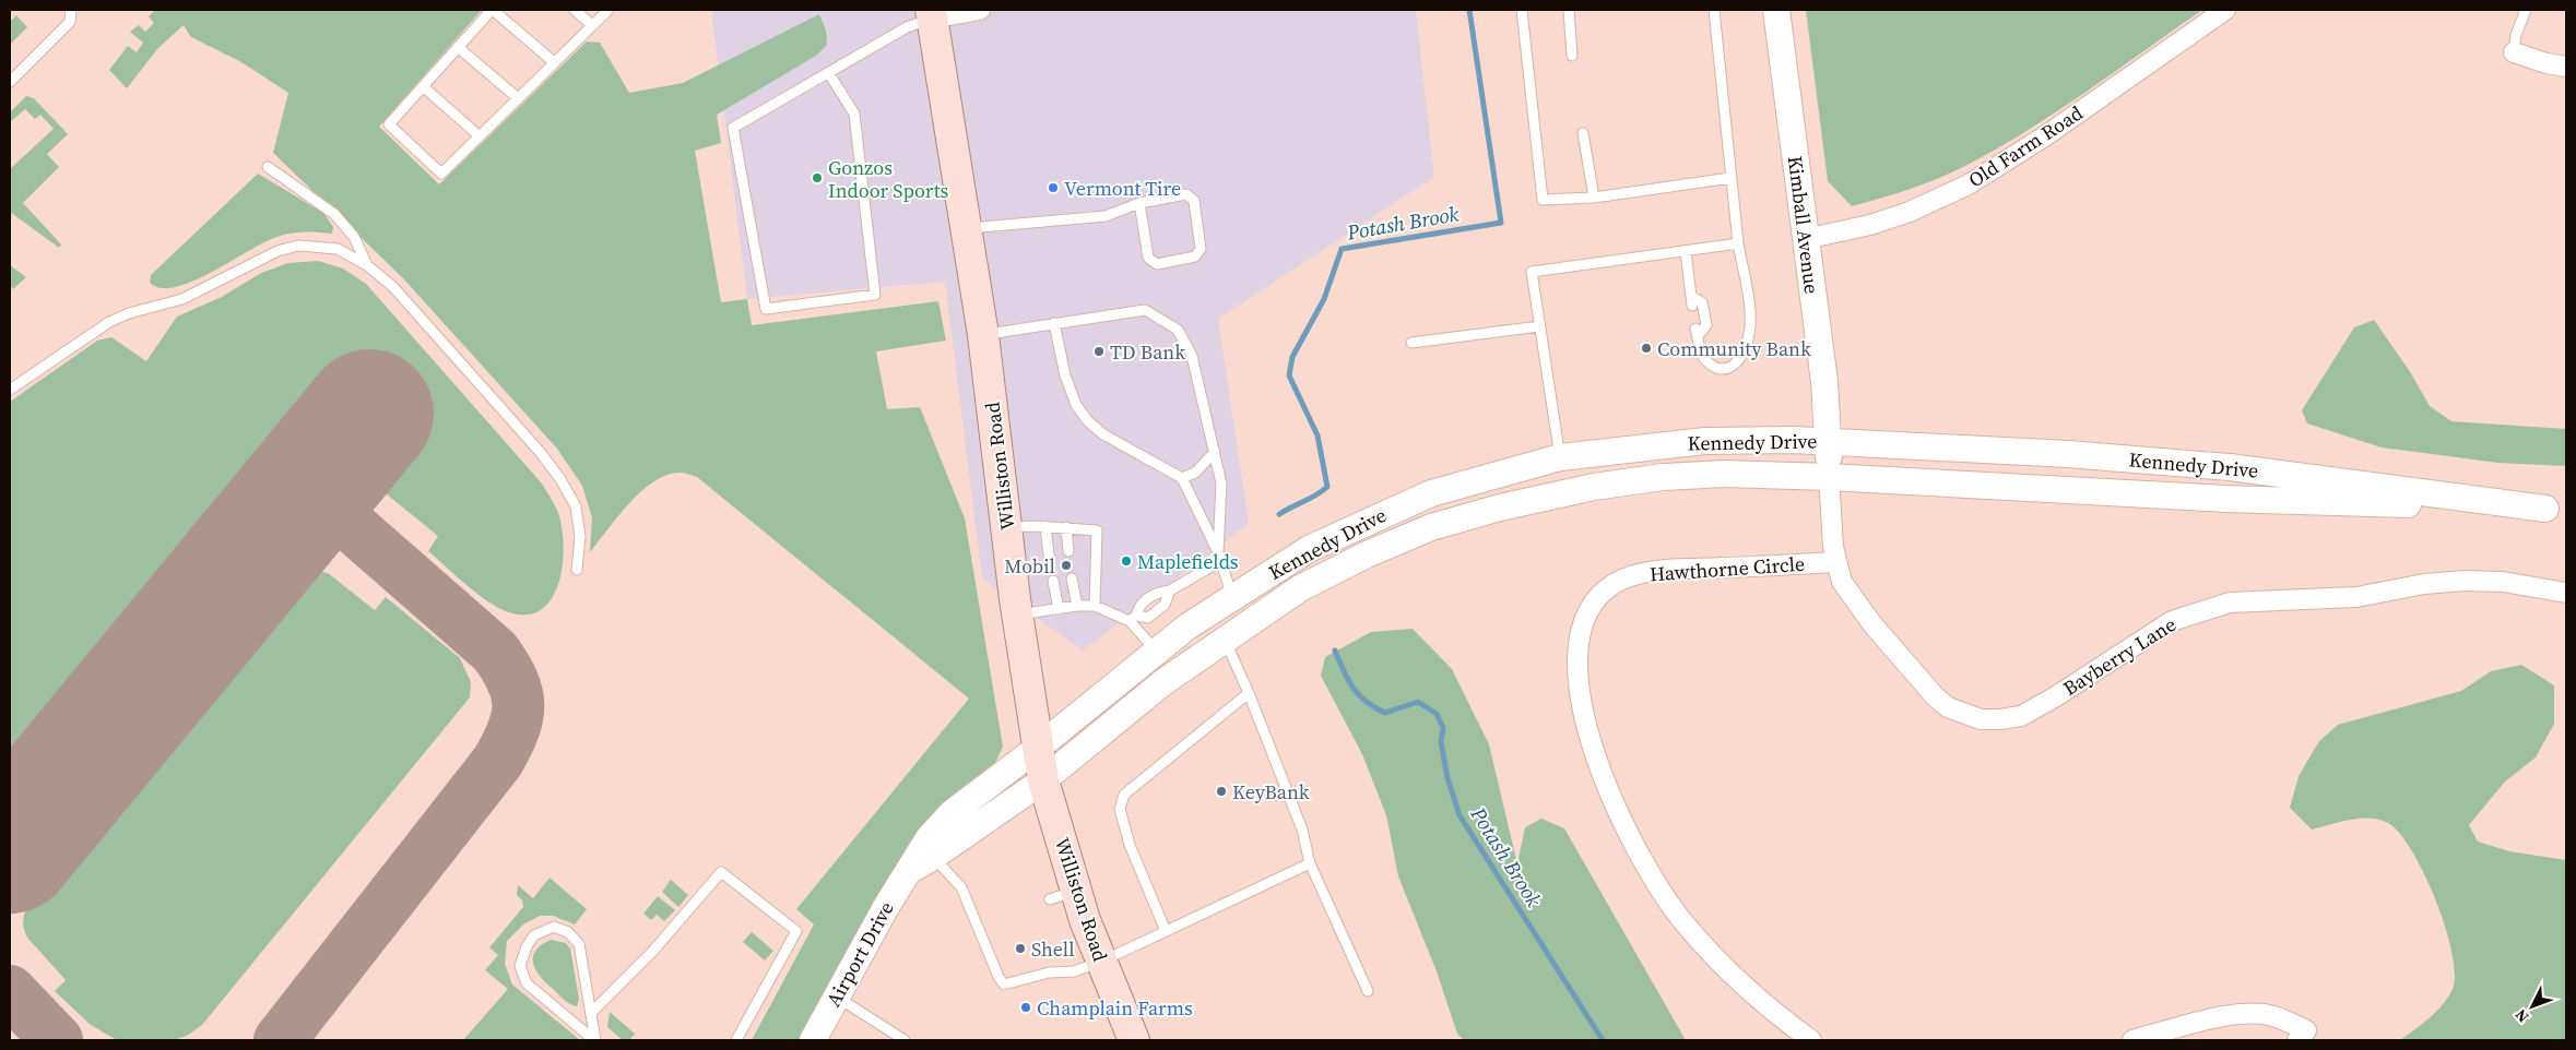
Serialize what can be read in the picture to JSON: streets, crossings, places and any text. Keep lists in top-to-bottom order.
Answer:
{
  "streets": {
    "main road": [
      "Kimball Avenue",
      "Kennedy Drive",
      "Williston Road",
      "Airport Drive"
    ],
    "street": ["Old Farm Road", "Hawthorne Circle", "Bayberry Lane"]
  },
  "crossings": [
    ["Old Farm Road", "Kimball Avenue"],
    ["Kimball Avenue", "Kennedy Drive"],
    ["Kimball Avenue", "Bayberry Lane"],
    ["Kennedy Drive", "Williston Road"],
    ["Kennedy Drive", "Bayberry Lane"],
    ["Kennedy Drive", "Airport Drive"],
    ["Williston Road", "Airport Drive"],
    ["Hawthorne Circle", "Bayberry Lane"]
  ],
  "water": ["Potash Brook"],
  "places": [
    "Gonzos Indoor Sports",
    "Vermont Tire",
    "Community Bank",
    "TD Bank",
    "Maplefields",
    "Mobil",
    "KeyBank",
    "Shell",
    "Champlain Farms"
  ],
  "north": "bottom left"
}
